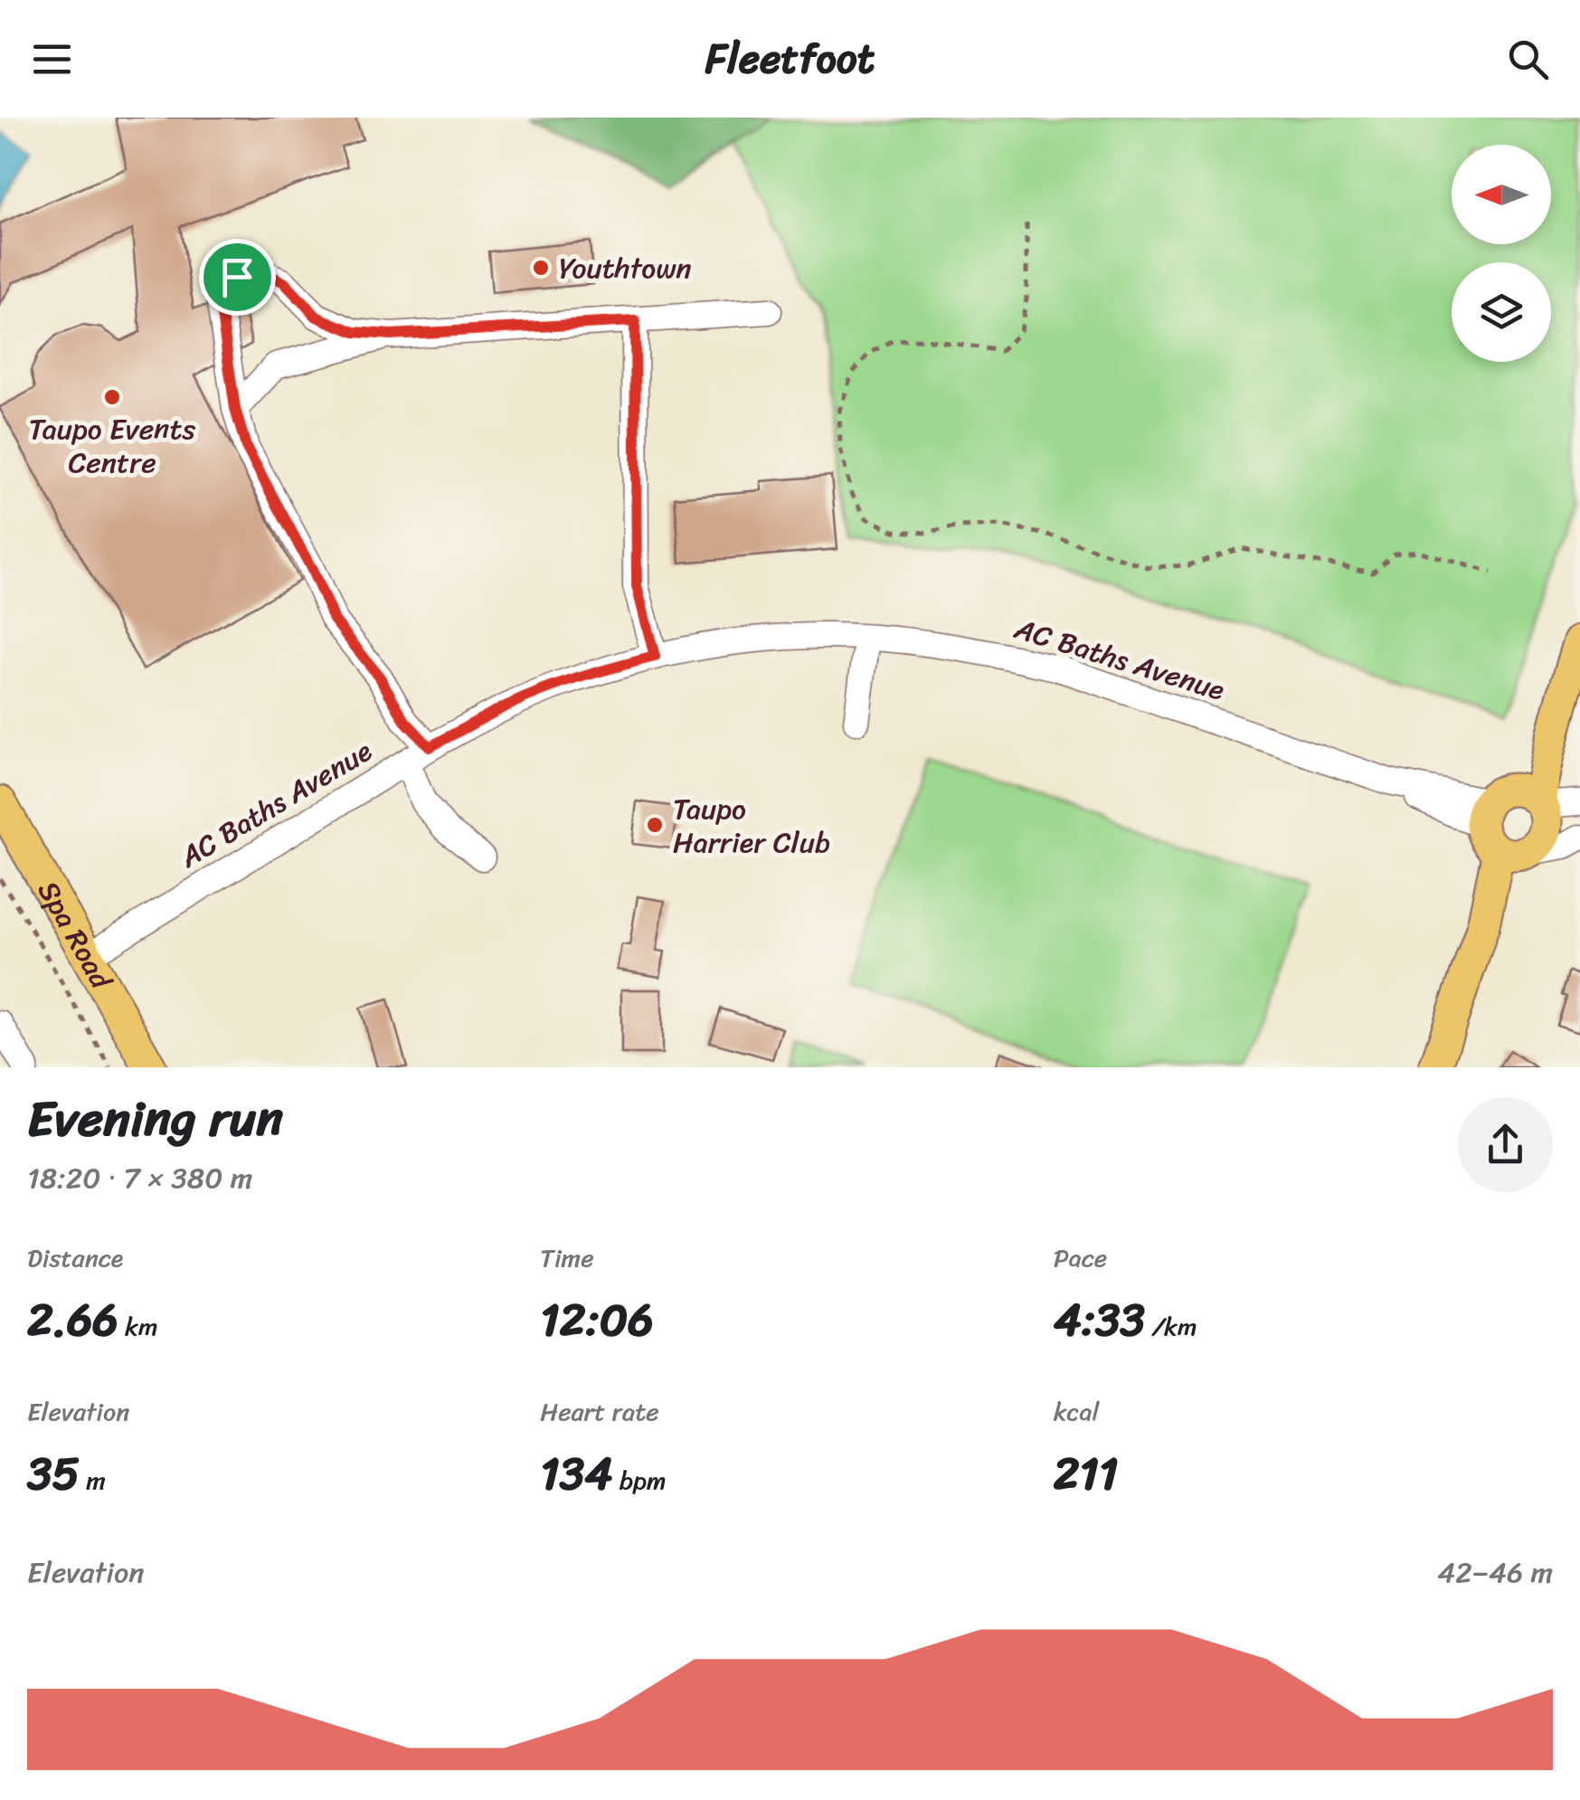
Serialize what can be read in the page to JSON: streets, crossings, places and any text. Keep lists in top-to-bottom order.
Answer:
{
  "streets": {
    "main road": ["Spa Road"],
    "street": ["AC Baths Avenue"]
  },
  "crossings": [
    ["AC Baths Avenue", "Spa Road"]
  ],
  "places": ["Youthtown", "Taupo Events Centre", "Taupo Harrier Club"],
  "north": "left",
  "page": {
    "header": "Fleetfoot",
    "heading": ["Evening run", "18:20 · 7 × 380 m"],
    "stats": [
      ["Distance", "2.66 km"],
      ["Time", "12:06"],
      ["Pace", "4:33 /km"],
      ["Elevation", "35 m"],
      ["Heart rate", "134 bpm"],
      ["kcal", "211"]
    ],
    "chart": ["Elevation", "42–46 m"]
  }
}
